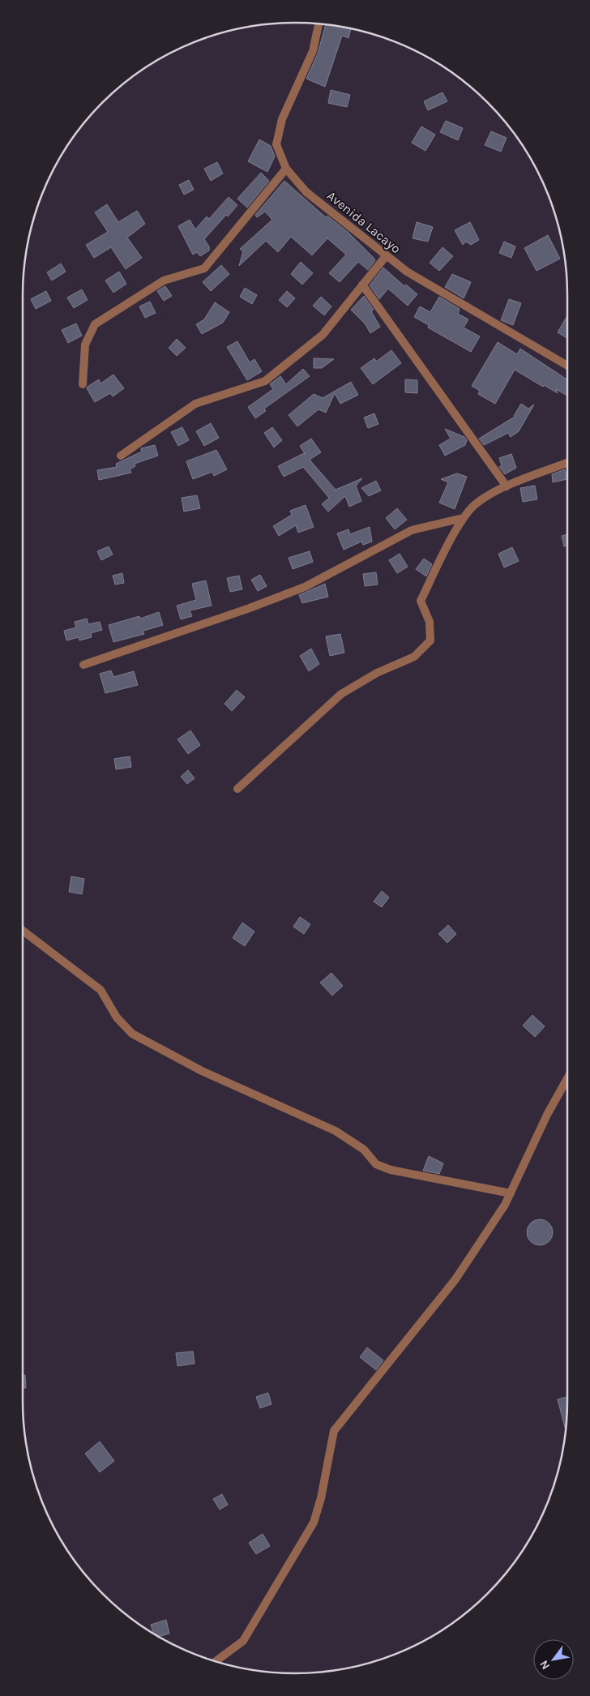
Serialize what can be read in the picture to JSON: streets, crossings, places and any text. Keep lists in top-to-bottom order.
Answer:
{
  "streets": {
    "street": ["Avenida Lacayo"]
  },
  "north": "bottom left"
}
